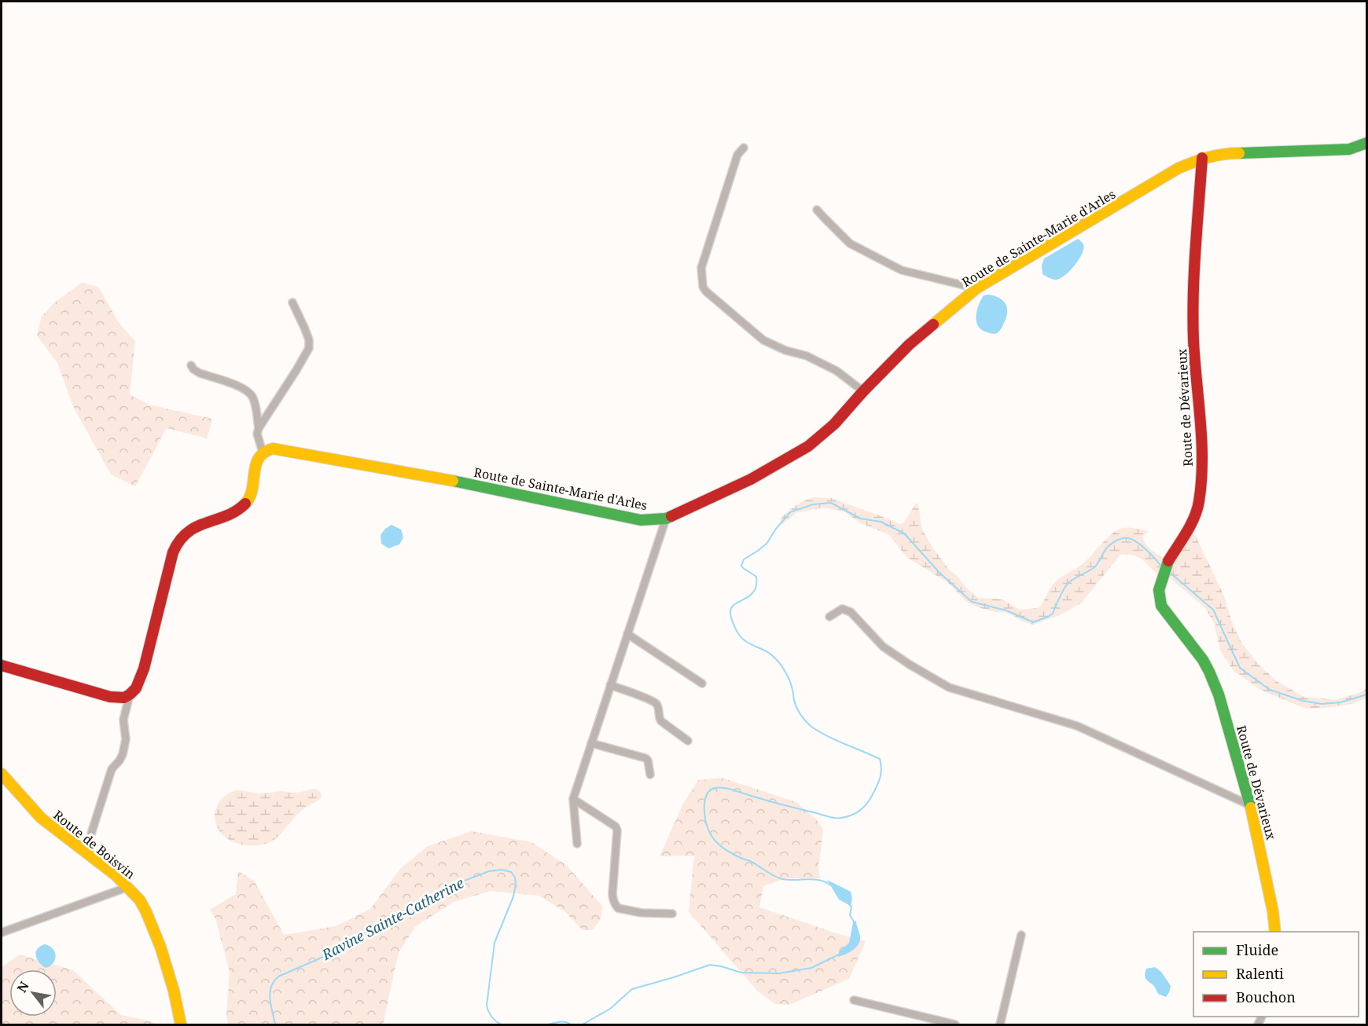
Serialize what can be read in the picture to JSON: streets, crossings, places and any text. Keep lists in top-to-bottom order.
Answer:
{
  "streets": {
    "main road": ["Route de Sainte-Marie d'Arles", "Route de Dévarieux", "Route de Boisvin"]
  },
  "crossings": [
    ["Route de Sainte-Marie d'Arles", "Route de Dévarieux"]
  ],
  "water": ["Ravine Sainte-Catherine"],
  "legend": ["Fluide", "Ralenti", "Bouchon"],
  "north": "top left"
}
